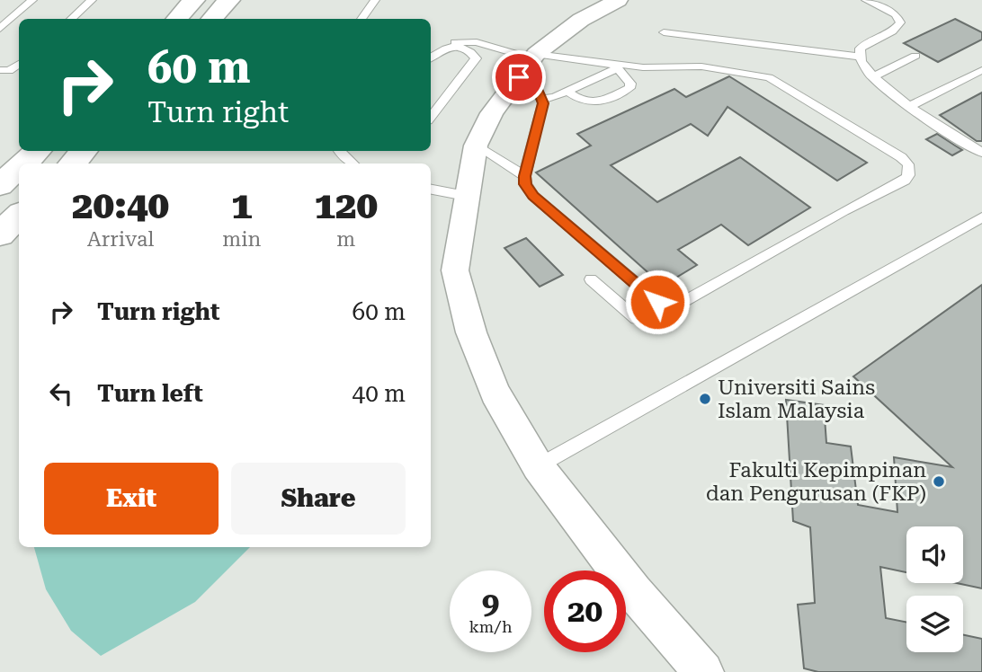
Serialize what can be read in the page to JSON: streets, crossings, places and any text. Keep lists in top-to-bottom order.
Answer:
{
  "places": ["Universiti Sains Islam Malaysia", "Fakulti Kepimpinan dan Pengurusan (FKP)"],
  "page": {
    "turn": ["60 m", "Turn right"],
    "eta": [
      "20:40",
      "Arrival",
      "1",
      "min",
      "120",
      "m"
    ],
    "list": [
      {
        "name": "Turn right",
        "value": "60 m"
      },
      {
        "name": "Turn left",
        "value": "40 m"
      }
    ],
    "buttons": ["Exit", "Share"],
    "speed": "9 km/h",
    "limit": "20"
  }
}
